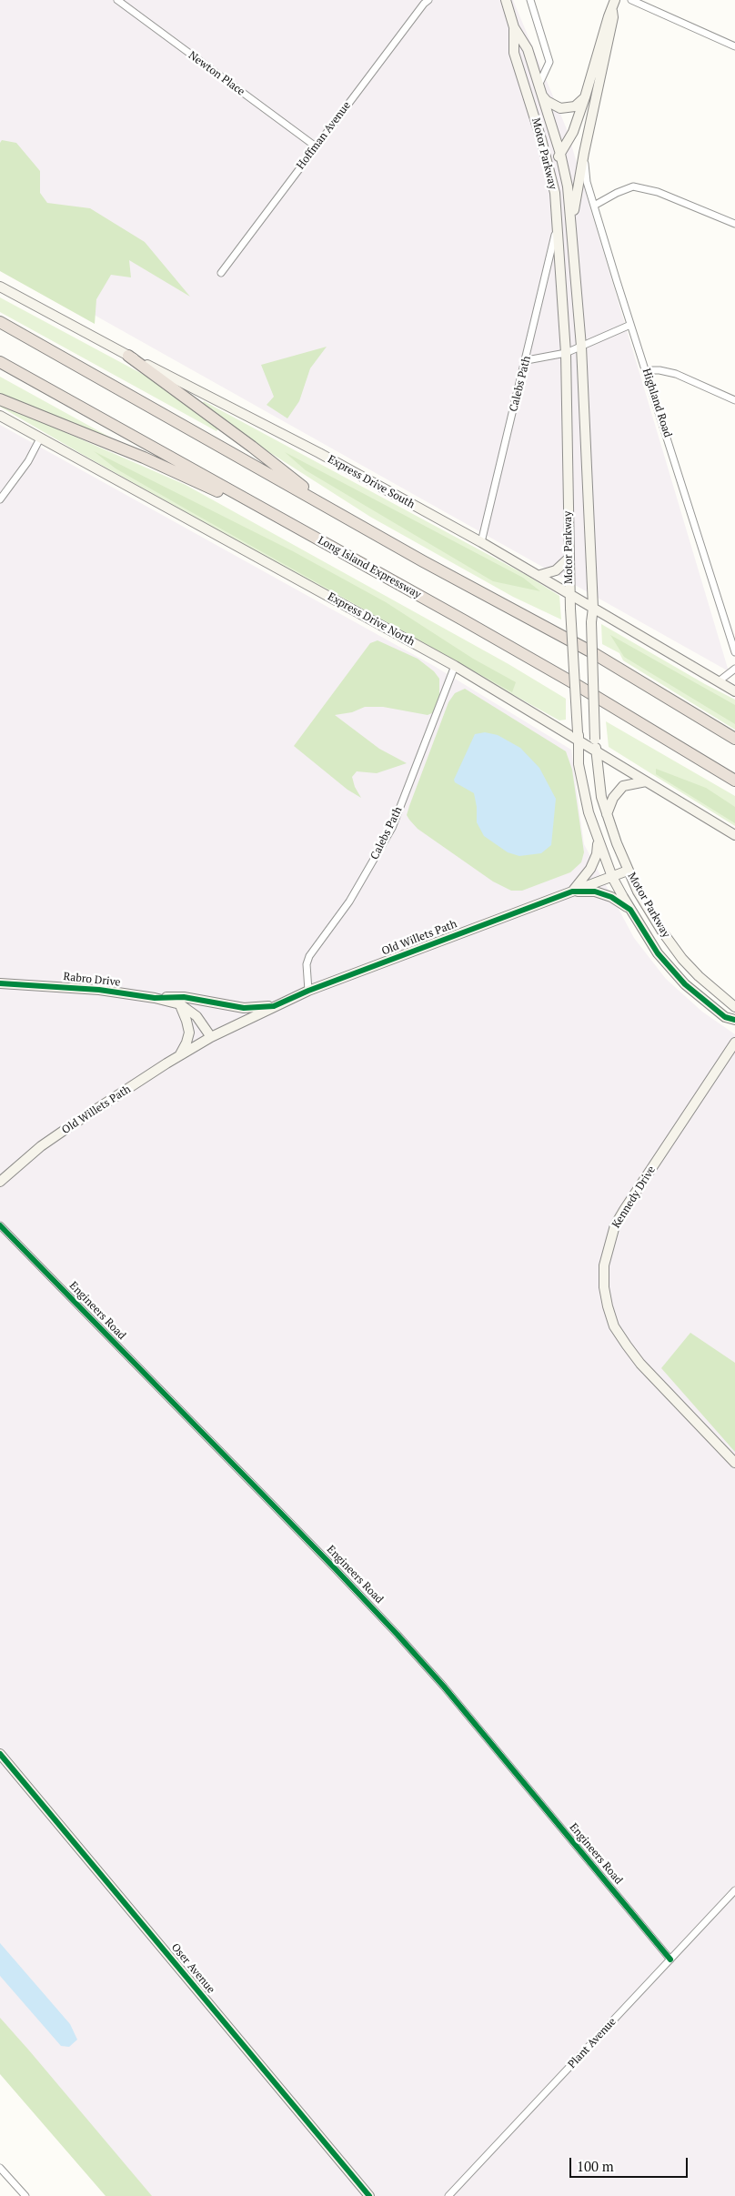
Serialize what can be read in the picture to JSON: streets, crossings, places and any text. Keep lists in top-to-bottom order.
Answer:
{
  "streets": {
    "highway": ["Long Island Expressway"],
    "main road": [
      "Motor Parkway",
      "Express Drive South",
      "Express Drive North",
      "Old Willets Path",
      "Rabro Drive",
      "Kennedy Drive",
      "Oser Avenue"
    ],
    "street": [
      "Newton Place",
      "Hoffman Avenue",
      "Calebs Path",
      "Highland Road",
      "Engineers Road",
      "Plant Avenue"
    ]
  },
  "crossings": [
    ["Newton Place", "Hoffman Avenue"],
    ["Motor Parkway", "Calebs Path"],
    ["Motor Parkway", "Express Drive South"],
    ["Motor Parkway", "Express Drive North"],
    ["Motor Parkway", "Old Willets Path"],
    ["Calebs Path", "Express Drive South"],
    ["Calebs Path", "Express Drive North"],
    ["Calebs Path", "Old Willets Path"],
    ["Old Willets Path", "Rabro Drive"],
    ["Engineers Road", "Plant Avenue"]
  ],
  "scale_bar": "100 m"
}
